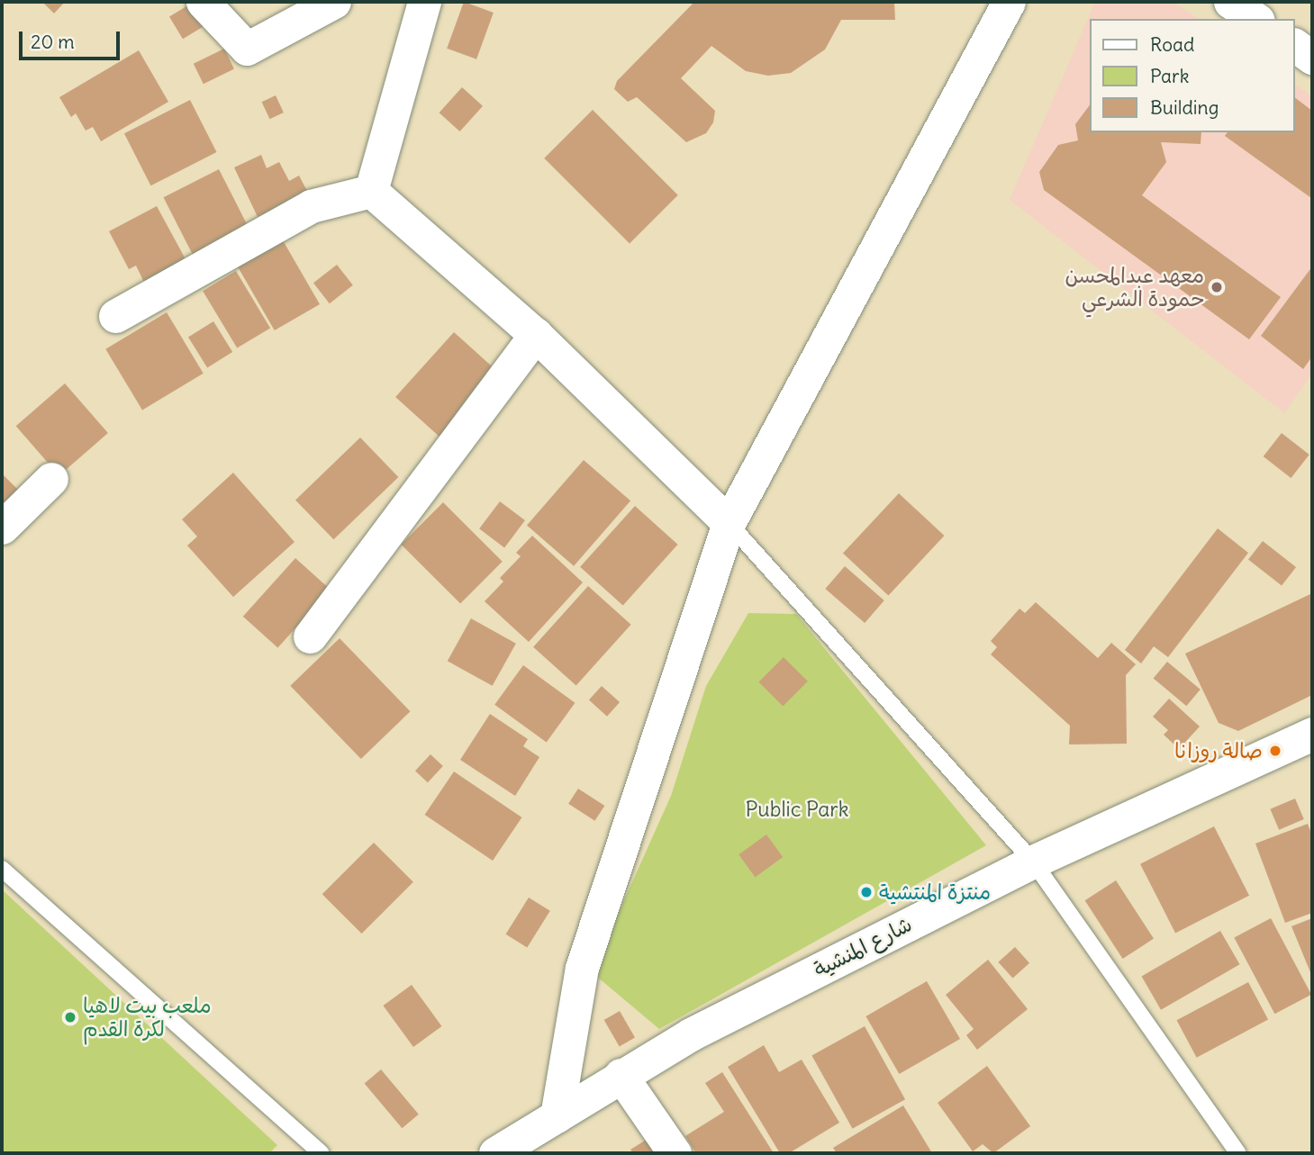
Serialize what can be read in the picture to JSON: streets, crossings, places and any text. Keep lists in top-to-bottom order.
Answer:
{
  "streets": {
    "street": ["شارع المنشية"]
  },
  "parks": ["Public Park"],
  "places": [
    "معهد عبدالمحسن حمودة الشرعي",
    "صالة روزانا",
    "منتزة المنتشية",
    "ملعب بيت لاهيا لكرة القدم"
  ],
  "legend": ["Road", "Park", "Building"],
  "scale_bar": "20 m"
}
